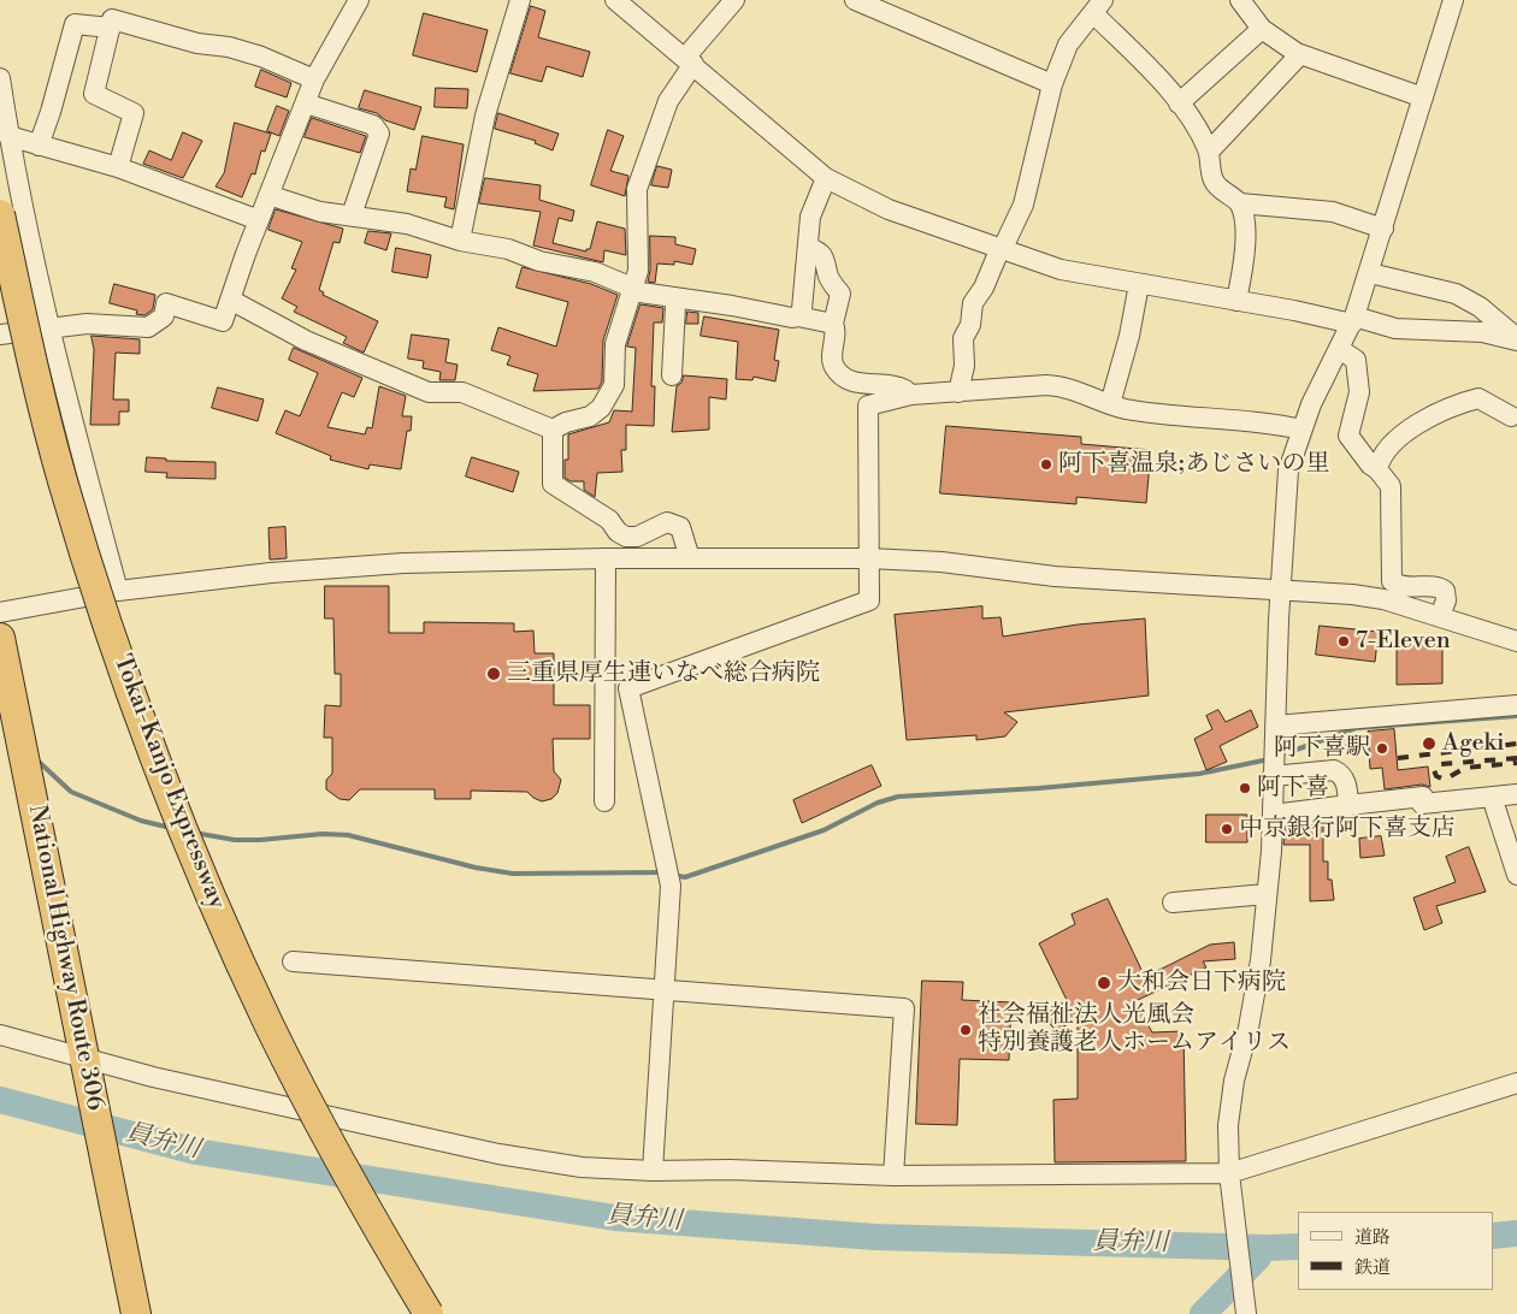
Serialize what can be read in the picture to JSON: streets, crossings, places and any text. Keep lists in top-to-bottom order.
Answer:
{
  "streets": {
    "highway": ["Tokai-Kanjo Expressway", "National Highway Route 306"]
  },
  "water": ["員弁川"],
  "places": [
    "阿下喜温泉;あじさいの里",
    "7-Eleven",
    "三重県厚生連いなべ総合病院",
    "Ageki",
    "阿下喜駅",
    "阿下喜",
    "中京銀行阿下喜支店",
    "大和会日下病院",
    "社会福祉法人光風会 特別養護老人ホームアイリス"
  ],
  "legend": ["道路", "鉄道"]
}
